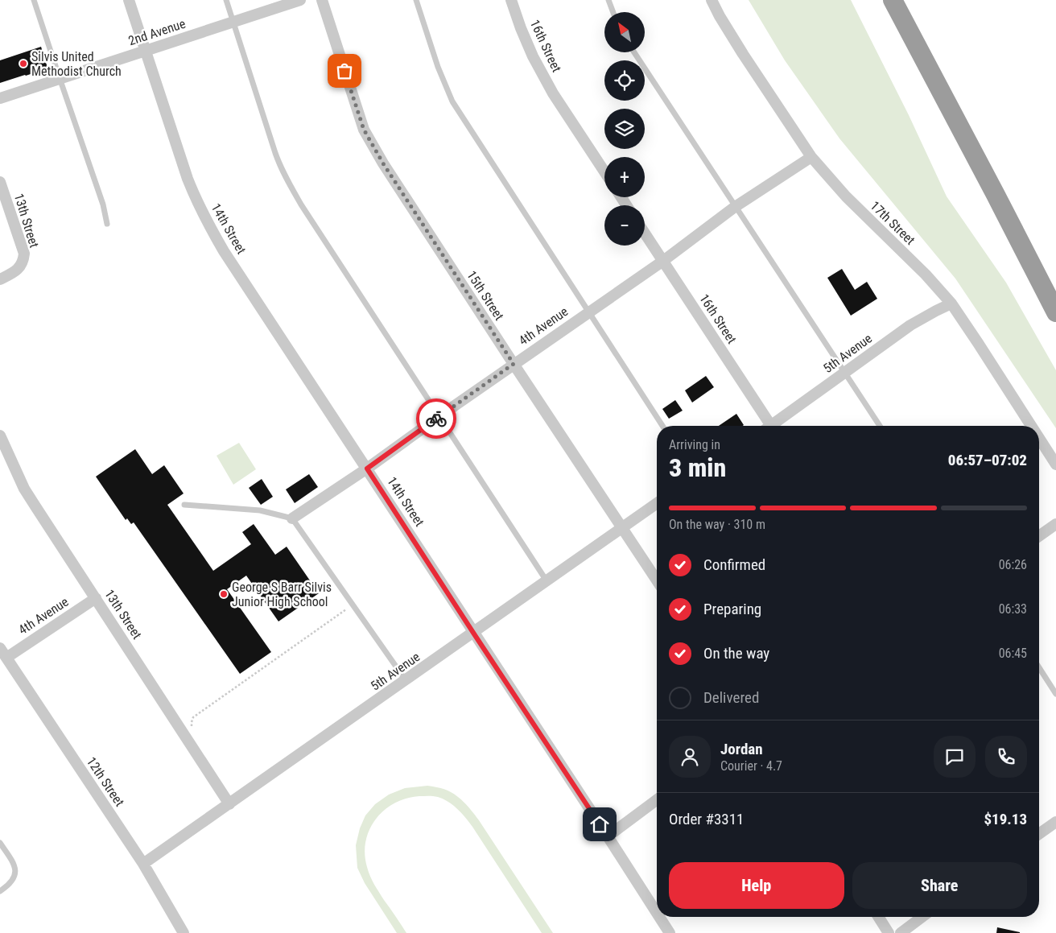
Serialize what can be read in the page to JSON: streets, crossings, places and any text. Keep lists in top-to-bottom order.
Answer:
{
  "streets": {
    "street": [
      "2nd Avenue",
      "16th Street",
      "13th Street",
      "17th Street",
      "14th Street",
      "15th Street",
      "4th Avenue",
      "5th Avenue",
      "12th Street"
    ]
  },
  "crossings": [
    ["2nd Avenue", "14th Street"],
    ["16th Street", "4th Avenue"],
    ["13th Street", "4th Avenue"],
    ["13th Street", "5th Avenue"],
    ["17th Street", "4th Avenue"],
    ["17th Street", "5th Avenue"],
    ["14th Street", "4th Avenue"],
    ["14th Street", "5th Avenue"],
    ["15th Street", "4th Avenue"],
    ["15th Street", "5th Avenue"],
    ["4th Avenue", "12th Street"],
    ["5th Avenue", "12th Street"]
  ],
  "places": ["Silvis United Methodist Church", "George S Barr Silvis Junior High School"],
  "north": "top left",
  "page": {
    "map_buttons": ["+", "−"],
    "heading": ["3 min", "Arriving in", "06:57–07:02"],
    "panel": [
      "Jordan",
      "Courier · 4.7",
      "Order #3311",
      "$19.13"
    ],
    "bar": "On the way · 310 m",
    "list": [
      ["Confirmed", "06:26"],
      ["Preparing", "06:33"],
      ["On the way", "06:45"],
      "Delivered"
    ],
    "buttons": ["Help", "Share"]
  }
}
